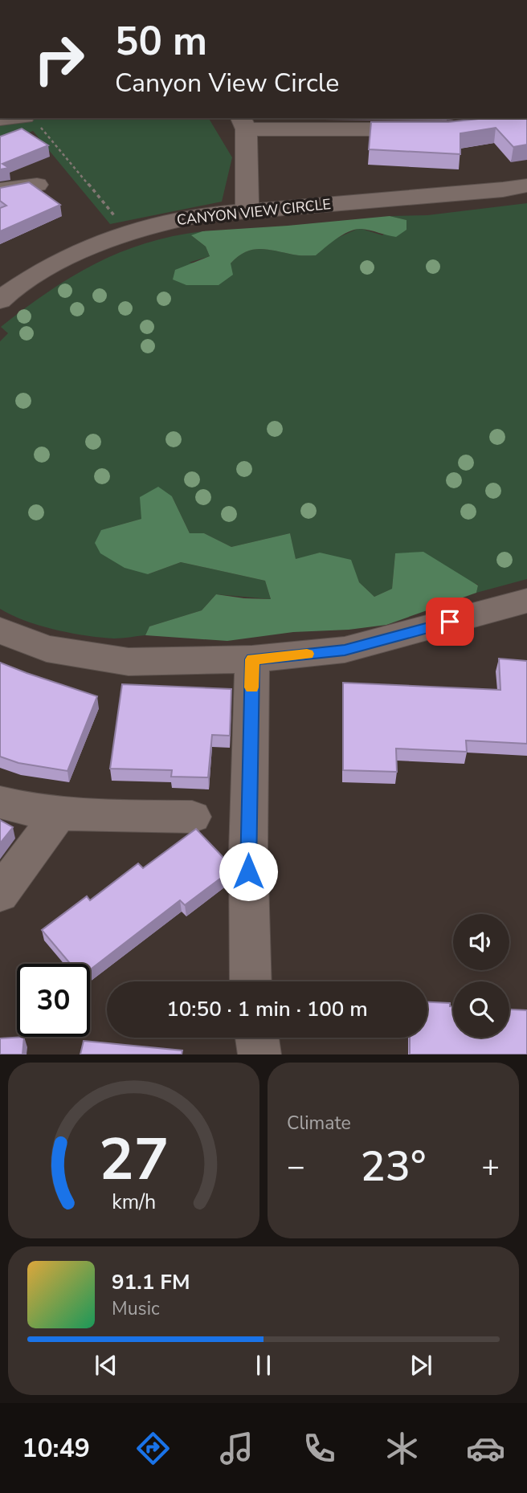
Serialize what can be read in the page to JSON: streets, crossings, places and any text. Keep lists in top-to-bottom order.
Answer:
{
  "streets": {
    "street": ["CANYON VIEW CIRCLE"]
  },
  "page": {
    "turn": ["50 m", "Canyon View Circle"],
    "limit": "30",
    "trip": "10:50 · 1 min · 100 m",
    "tile": "Climate",
    "heat": ["−", "23°", "+"],
    "song": ["91.1 FM", "Music"],
    "tabs": "10:49",
    "gauge": ["27", "km/h"]
  }
}
